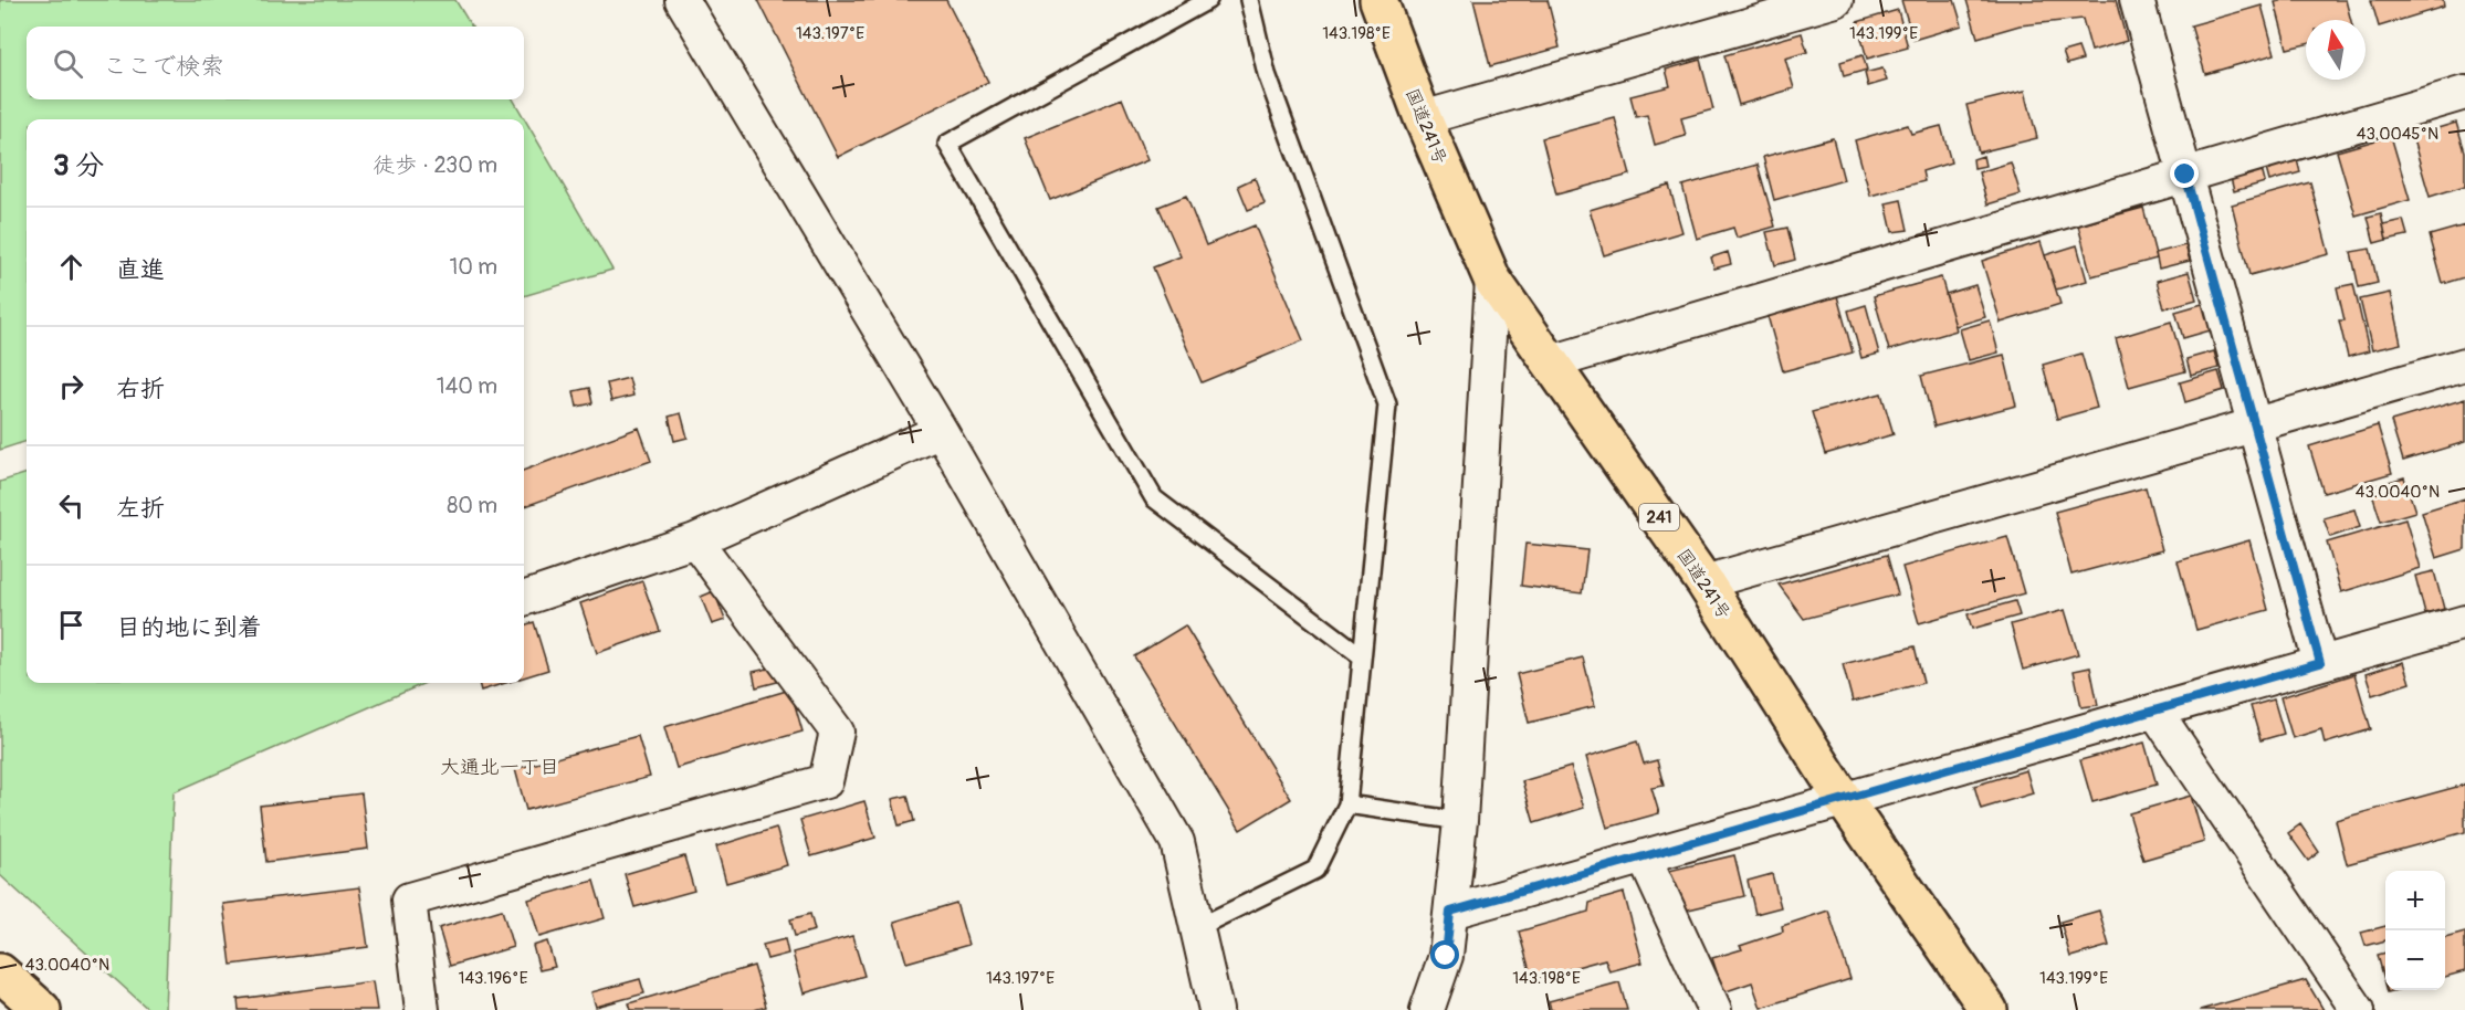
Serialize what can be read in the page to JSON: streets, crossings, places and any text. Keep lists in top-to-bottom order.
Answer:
{
  "streets": {
    "main road": ["国道241号", "241"]
  },
  "districts": ["大通北一丁目"],
  "north": "top",
  "page": {
    "search": "ここで検索",
    "heading": ["3 分", "徒歩 · 230 m"],
    "list": [
      ["直進", "10 m"],
      ["右折", "140 m"],
      ["左折", "80 m"],
      "目的地に到着"
    ],
    "map_buttons": ["+", "−"]
  },
  "coordinates": [
    "143.197°E",
    "143.198°E",
    "143.199°E",
    "43.0045°N",
    "43.0040°N",
    "143.196°E"
  ]
}
